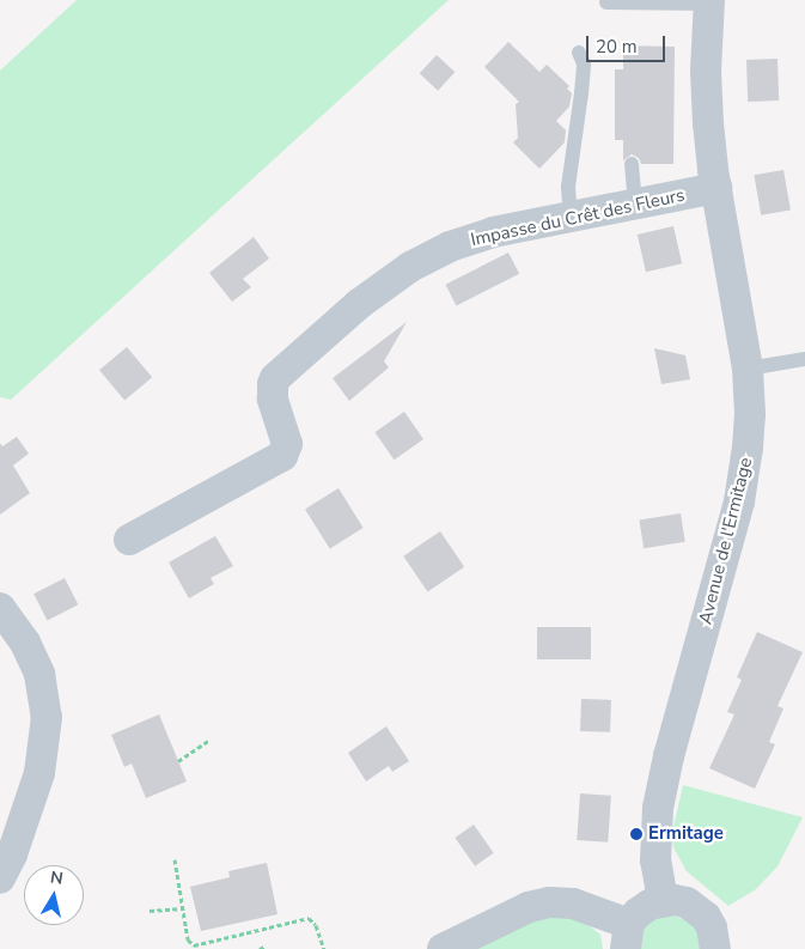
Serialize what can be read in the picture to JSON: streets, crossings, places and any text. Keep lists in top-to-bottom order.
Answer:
{
  "streets": {
    "street": ["Impasse du Crêt des Fleurs", "Avenue de l'Ermitage"]
  },
  "crossings": [
    ["Impasse du Crêt des Fleurs", "Avenue de l'Ermitage"]
  ],
  "places": ["Ermitage"],
  "scale_bar": "20 m",
  "north": "top"
}
